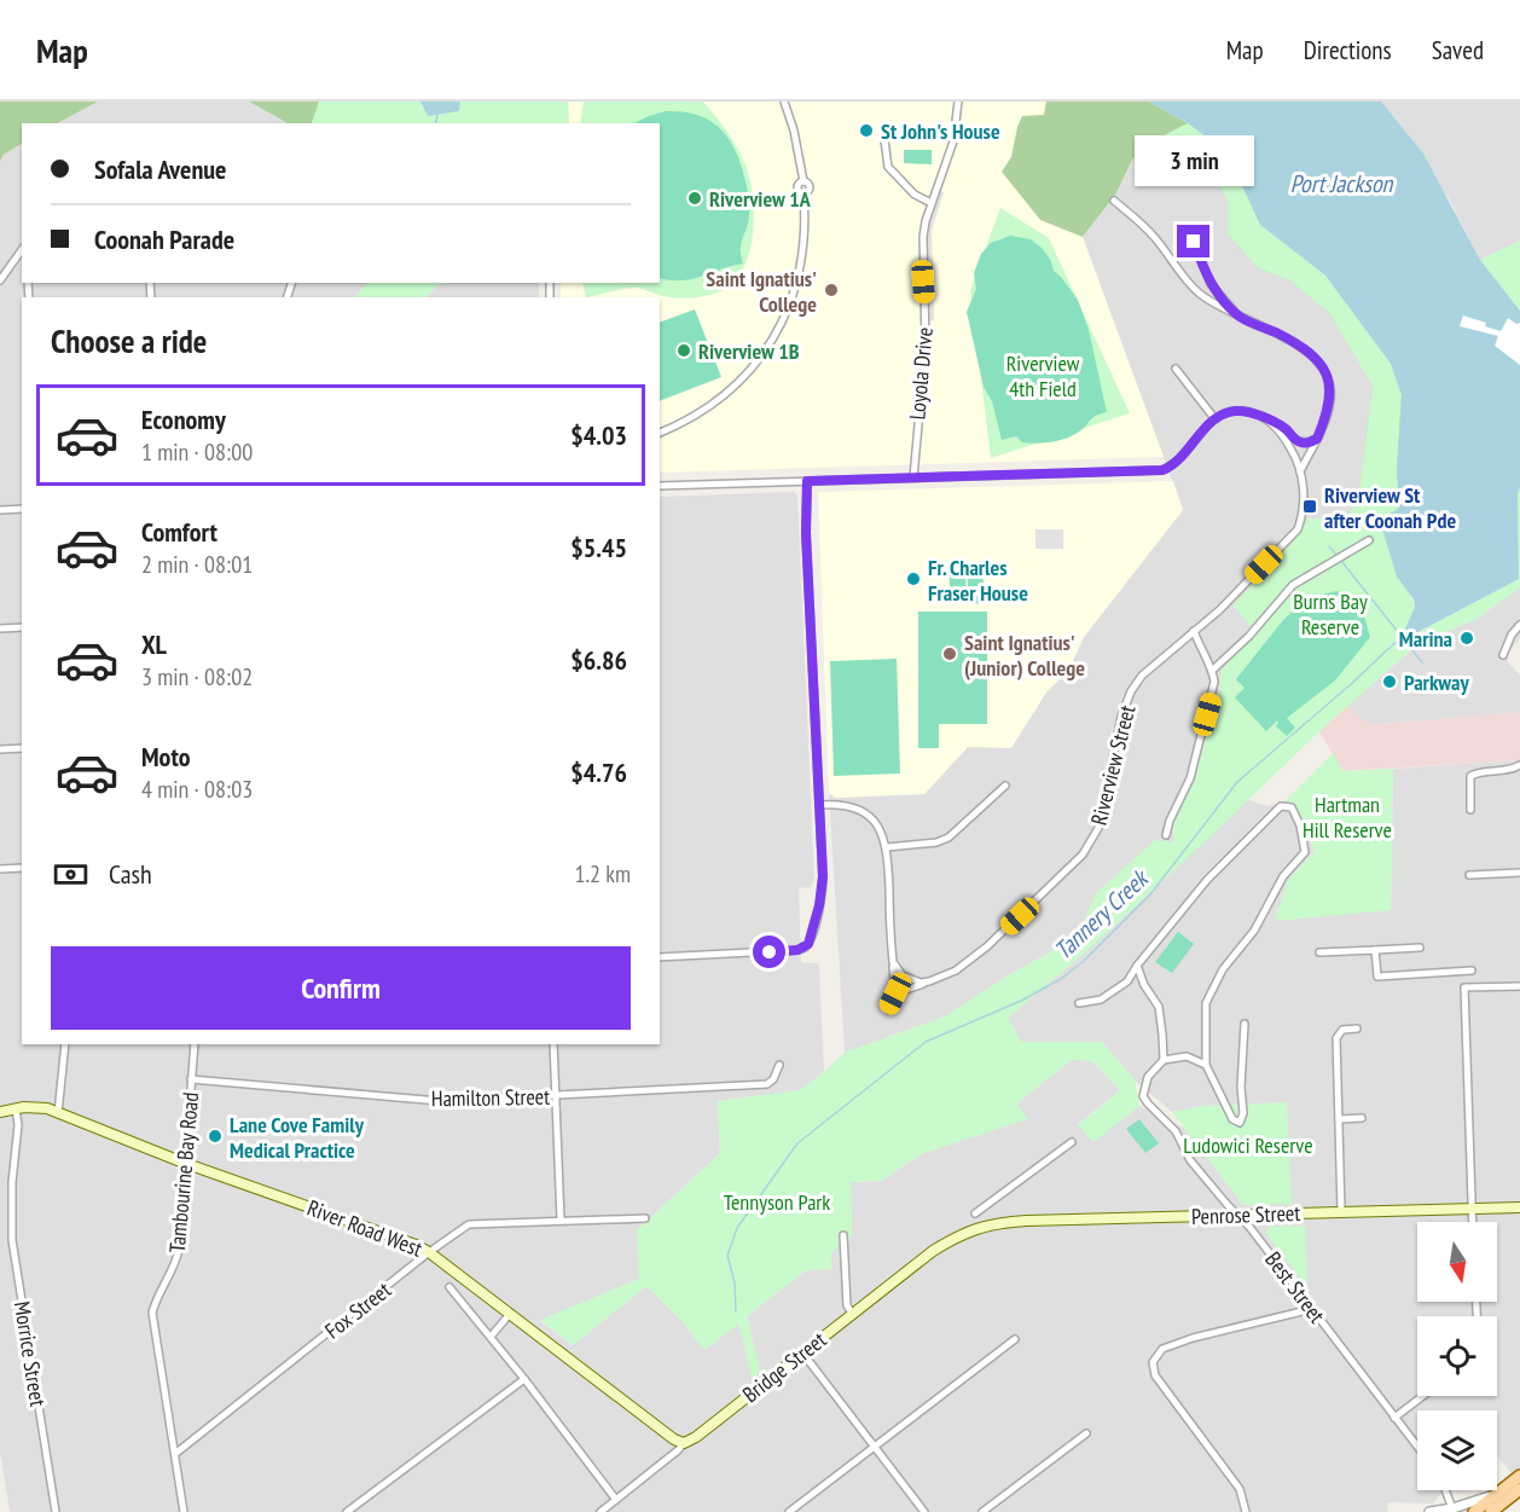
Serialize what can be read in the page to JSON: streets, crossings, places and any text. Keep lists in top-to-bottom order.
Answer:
{
  "streets": {
    "main road": ["Penrose Street", "River Road West", "Bridge Street"],
    "street": [
      "Loyola Drive",
      "Riverview Street",
      "Hamilton Street",
      "Tambourine Bay Road",
      "Best Street",
      "Fox Street",
      "Morrice Street"
    ]
  },
  "crossings": [
    ["Hamilton Street", "Tambourine Bay Road"],
    ["Tambourine Bay Road", "River Road West"],
    ["Tambourine Bay Road", "Fox Street"],
    ["Penrose Street", "Best Street"],
    ["Penrose Street", "Bridge Street"],
    ["River Road West", "Fox Street"],
    ["River Road West", "Morrice Street"],
    ["River Road West", "Bridge Street"]
  ],
  "water": ["Port Jackson", "Tannery Creek"],
  "parks": [
    "Riverview 4th Field",
    "Burns Bay Reserve",
    "Hartman Hill Reserve",
    "Ludowici Reserve",
    "Tennyson Park"
  ],
  "places": {
    "other": [
      "St John's House",
      "Riverview 1A",
      "Saint Ignatius' College",
      "Riverview 1B",
      "Fr. Charles Fraser House",
      "Marina",
      "Saint Ignatius' (Junior) College",
      "Parkway",
      "Lane Cove Family Medical Practice"
    ],
    "transit": ["Riverview St after Coonah Pde"]
  },
  "north": "bottom",
  "page": {
    "header": "Map",
    "nav": ["Map", "Directions", "Saved"],
    "banner": ["Sofala Avenue", "Coonah Parade"],
    "bubble": "3 min",
    "heading": "Choose a ride",
    "list": [
      {
        "name": "Economy",
        "note": "1 min · 08:00",
        "value": "$4.03"
      },
      {
        "name": "Comfort",
        "note": "2 min · 08:01",
        "value": "$5.45"
      },
      {
        "name": "XL",
        "note": "3 min · 08:02",
        "value": "$6.86"
      },
      {
        "name": "Moto",
        "note": "4 min · 08:03",
        "value": "$4.76"
      }
    ],
    "pay": ["Cash", "1.2 km"],
    "buttons": "Confirm"
  }
}
